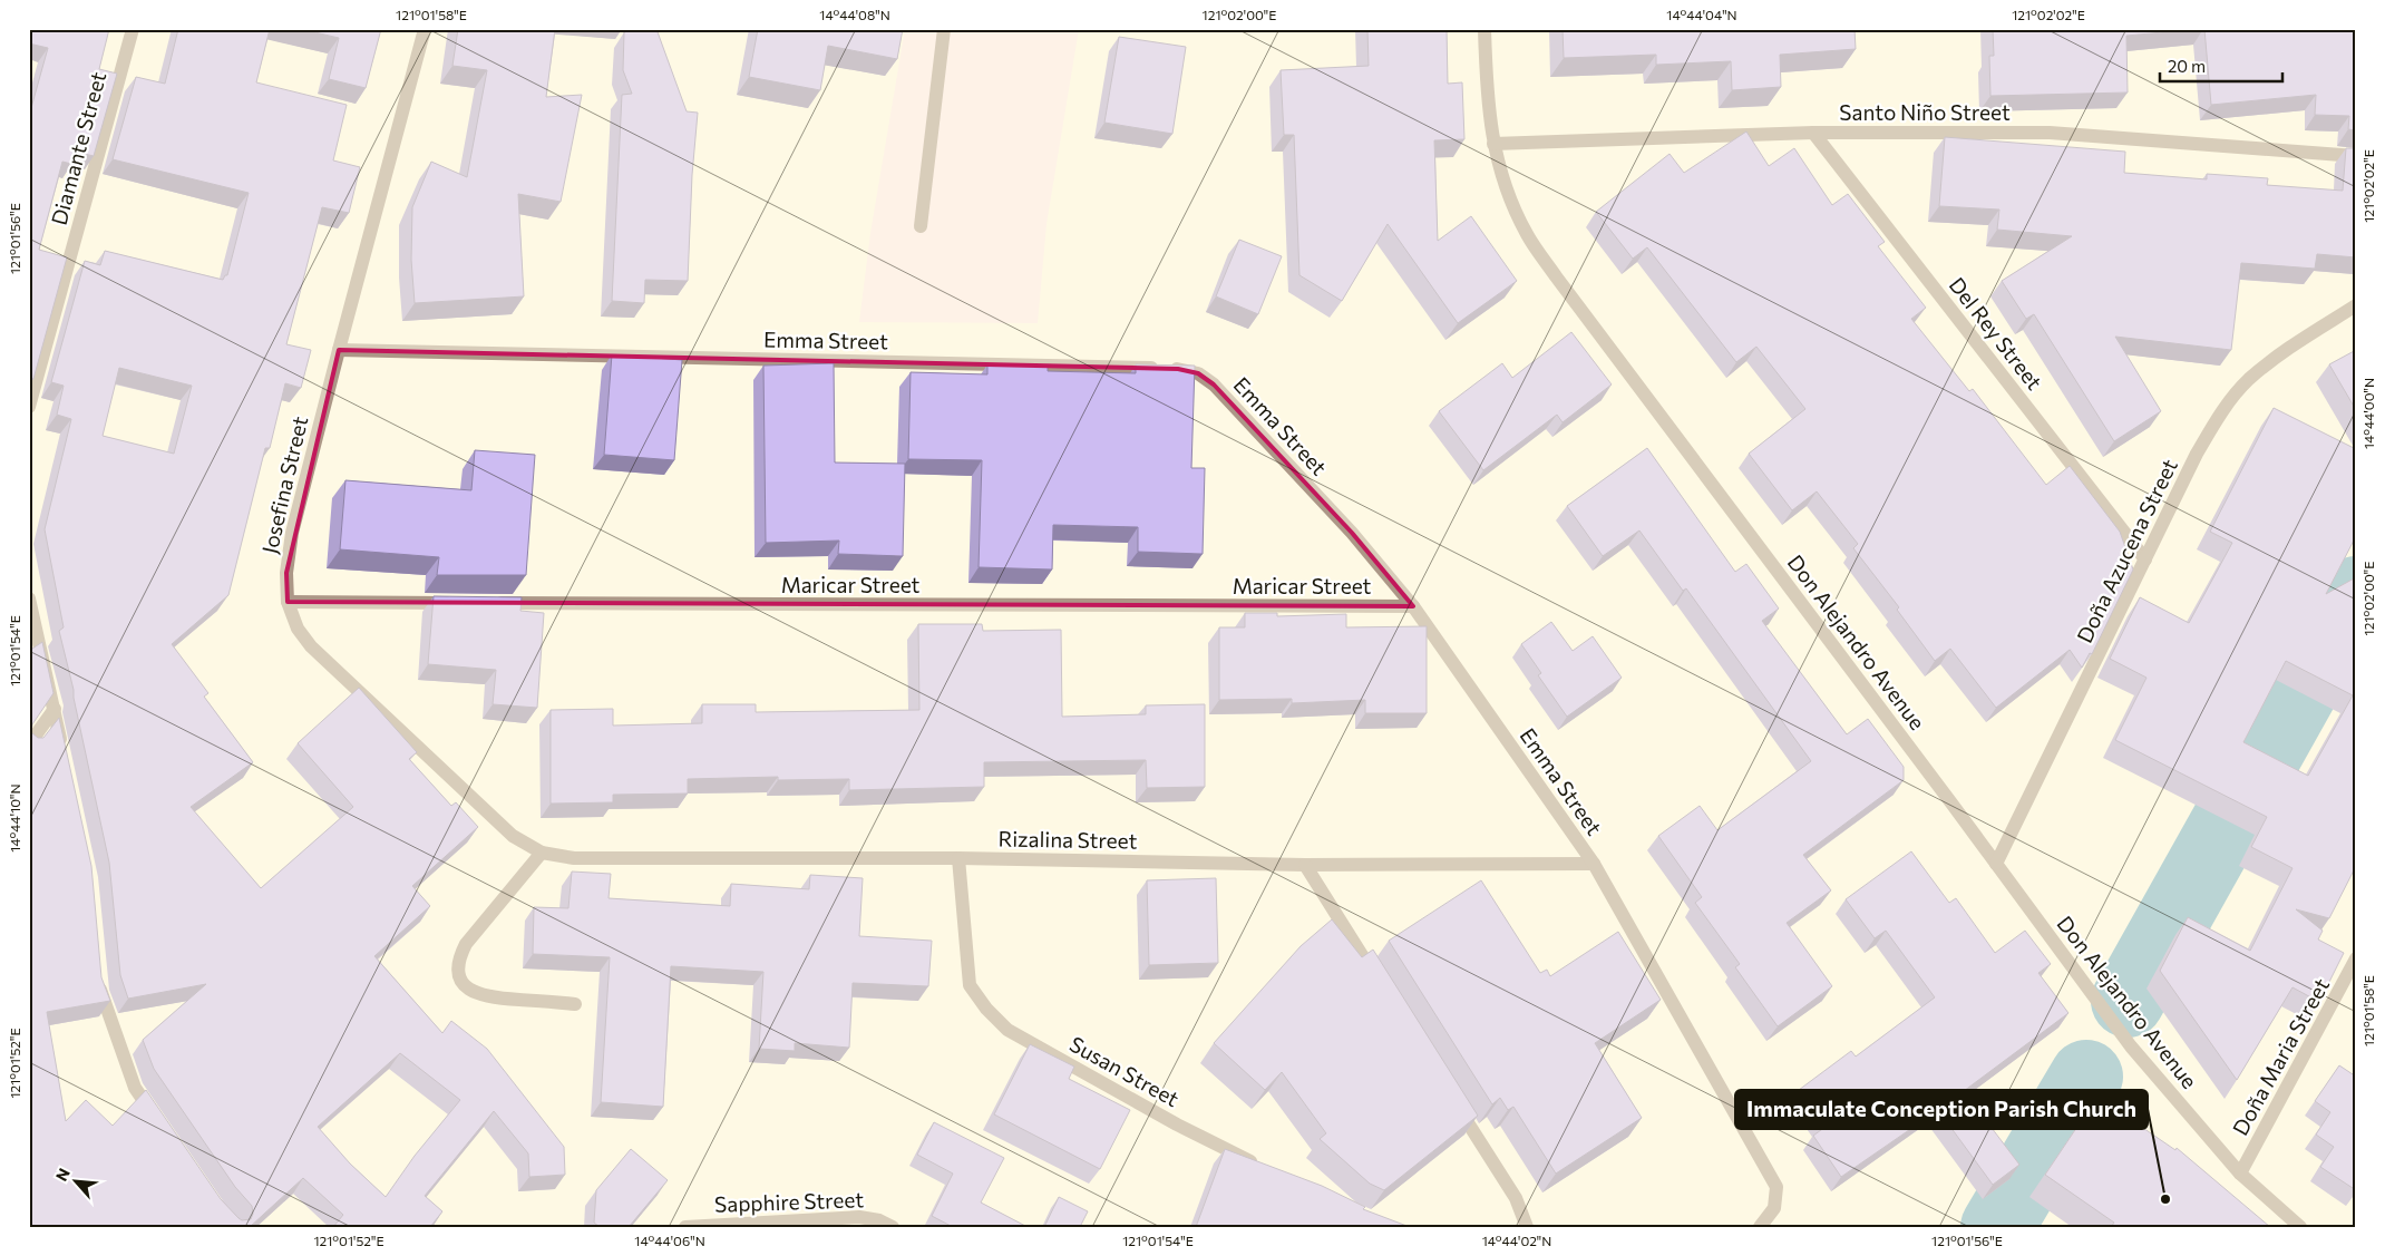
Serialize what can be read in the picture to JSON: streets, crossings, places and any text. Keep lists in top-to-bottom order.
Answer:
{
  "streets": {
    "street": [
      "Santo Niño Street",
      "Diamante Street",
      "Del Rey Street",
      "Emma Street",
      "Josefina Street",
      "Doña Azucena Street",
      "Maricar Street",
      "Don Alejandro Avenue",
      "Rizalina Street",
      "Doña Maria Street",
      "Susan Street",
      "Sapphire Street"
    ]
  },
  "crossings": [
    ["Santo Niño Street", "Del Rey Street"],
    ["Santo Niño Street", "Don Alejandro Avenue"],
    ["Del Rey Street", "Doña Azucena Street"],
    ["Emma Street", "Josefina Street"],
    ["Emma Street", "Maricar Street"],
    ["Emma Street", "Rizalina Street"],
    ["Josefina Street", "Rizalina Street"],
    ["Doña Azucena Street", "Don Alejandro Avenue"],
    ["Don Alejandro Avenue", "Doña Maria Street"],
    ["Rizalina Street", "Susan Street"]
  ],
  "places": ["Immaculate Conception Parish Church"],
  "scale_bar": "20 m",
  "north": "top left",
  "coordinates": [
    "121°01'58\"E",
    "14°44'08\"N",
    "121°02'00\"E",
    "14°44'04\"N",
    "121°02'02\"E",
    "121°01'56\"E",
    "14°44'00\"N",
    "121°01'54\"E",
    "14°44'10\"N",
    "121°01'52\"E",
    "14°44'06\"N",
    "14°44'02\"N"
  ]
}
